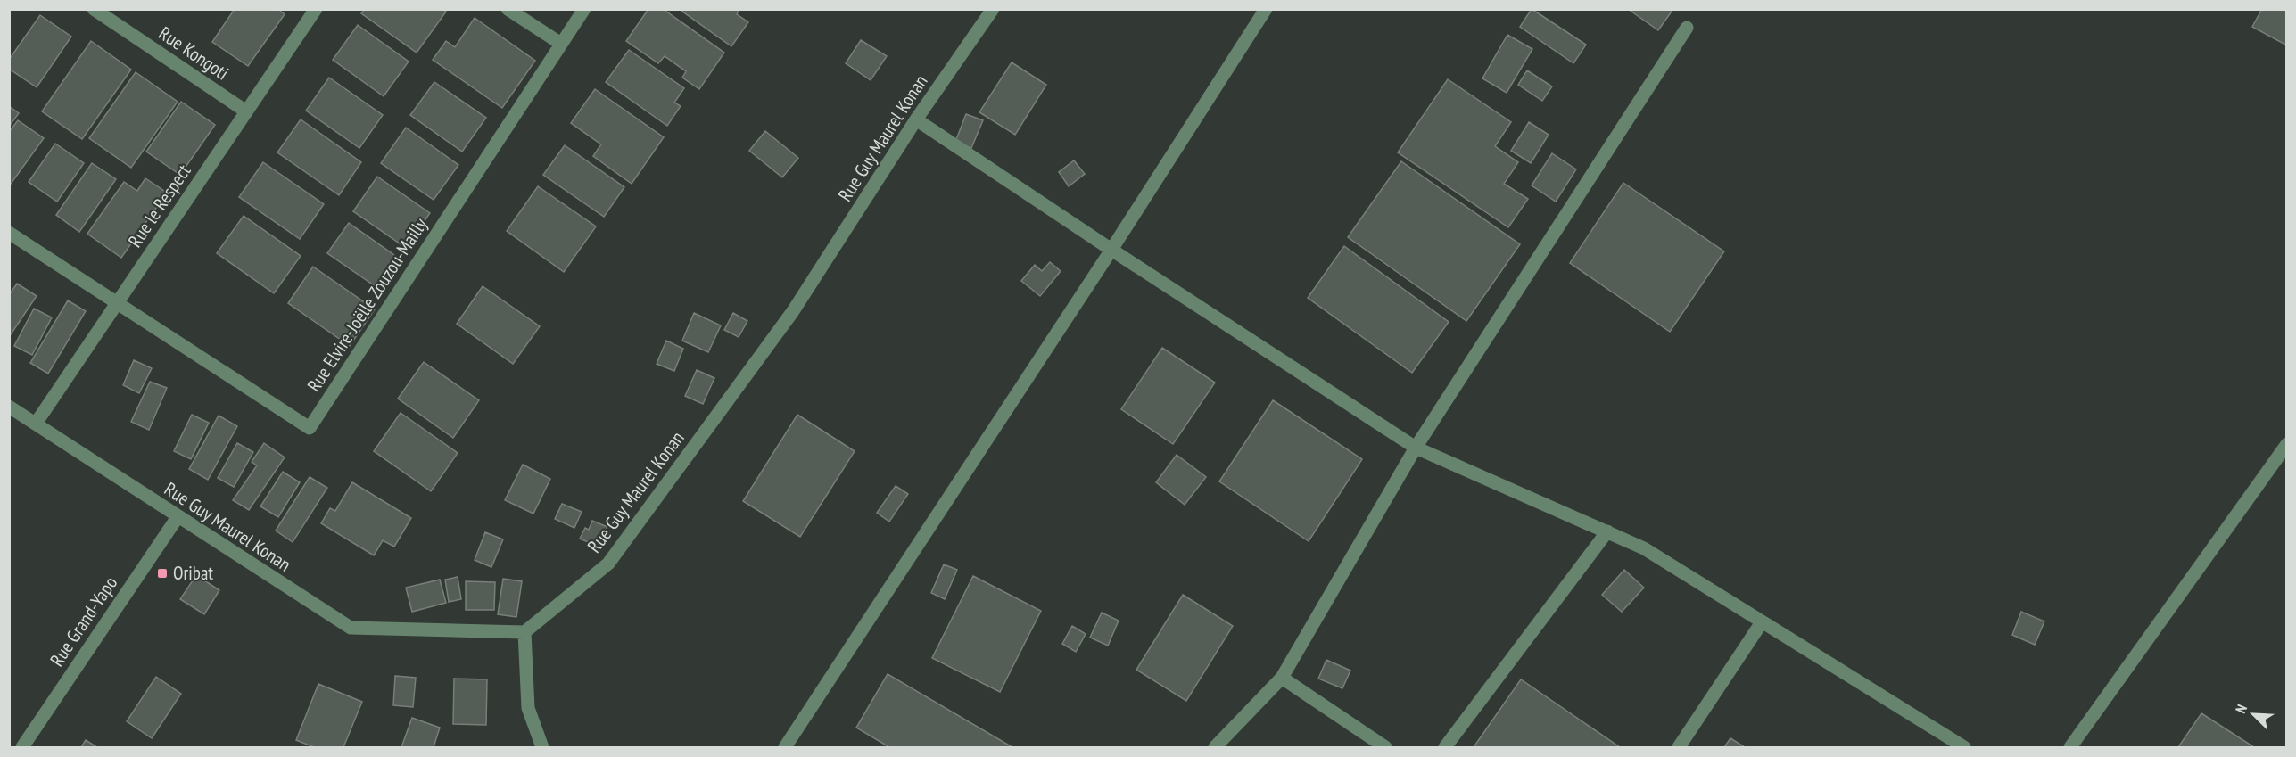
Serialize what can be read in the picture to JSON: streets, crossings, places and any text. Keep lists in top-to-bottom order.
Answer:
{
  "streets": {
    "street": [
      "Rue Kongoti",
      "Rue Guy Maurel Konan",
      "Rue le Respect",
      "Rue Elvire-Joëlle Zouzou-Mailly",
      "Rue Grand-Yapo"
    ]
  },
  "crossings": [
    ["Rue Kongoti", "Rue le Respect"],
    ["Rue Guy Maurel Konan", "Rue le Respect"],
    ["Rue Guy Maurel Konan", "Rue Grand-Yapo"],
    ["Rue le Respect", "Rue Elvire-Joëlle Zouzou-Mailly"]
  ],
  "places": {
    "transit": ["Oribat"]
  },
  "north": "top left"
}
